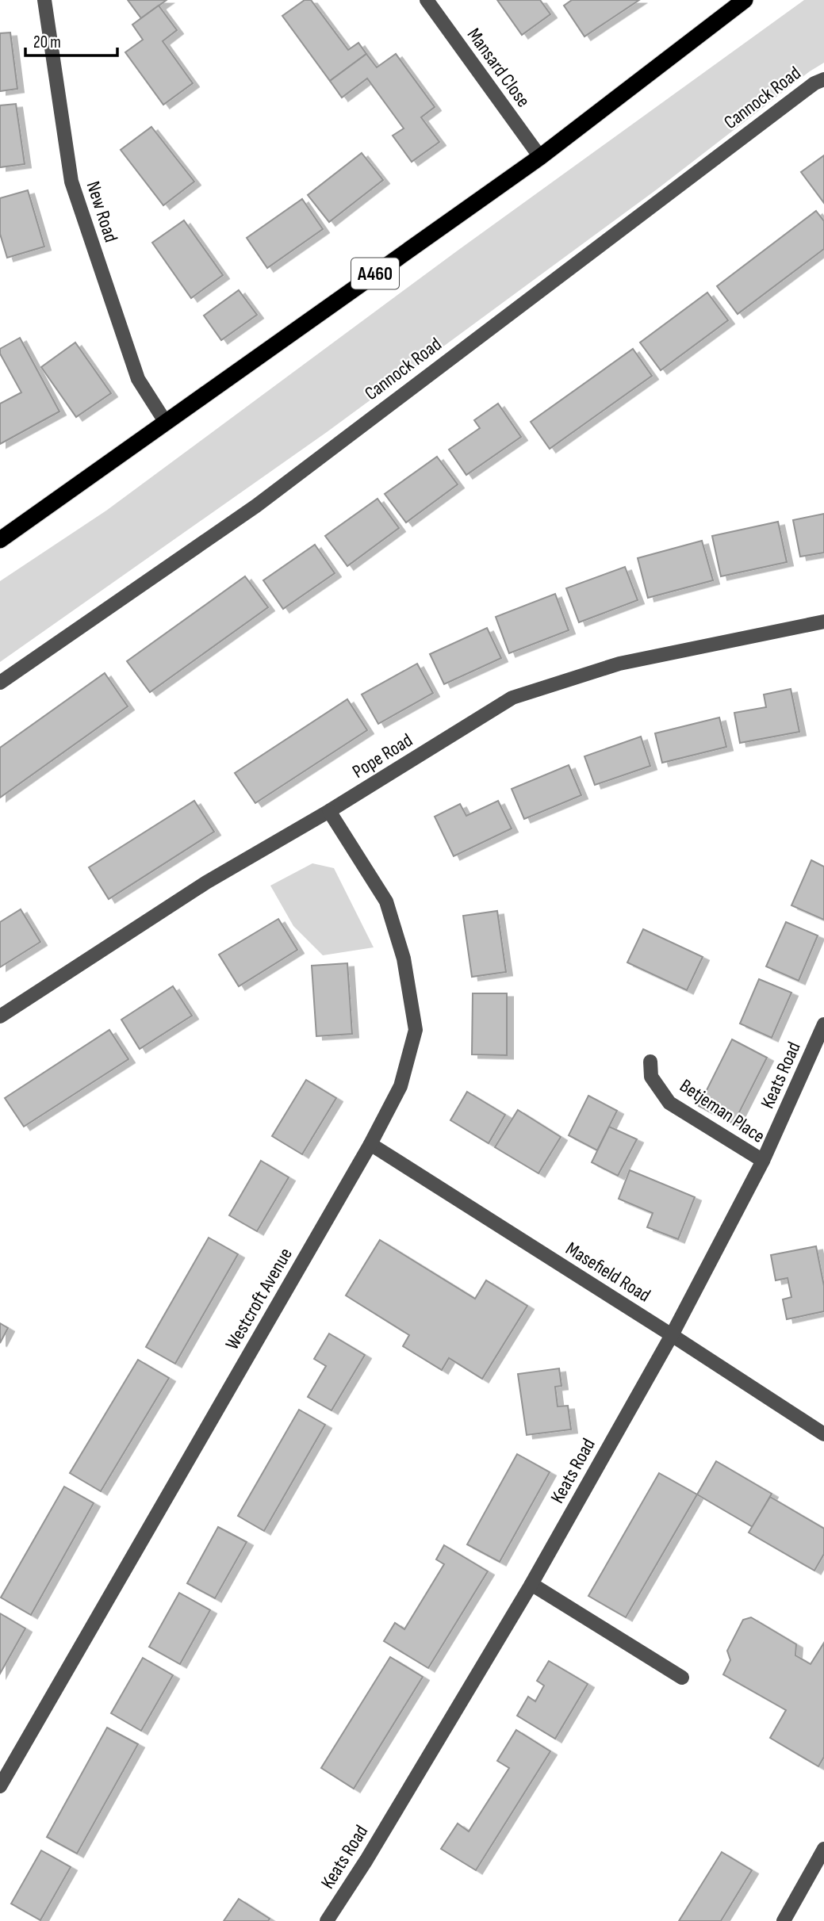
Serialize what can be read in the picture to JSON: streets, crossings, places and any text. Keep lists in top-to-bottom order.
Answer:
{
  "streets": {
    "highway": ["A460"],
    "street": [
      "Mansard Close",
      "Cannock Road",
      "New Road",
      "Pope Road",
      "Keats Road",
      "Betjeman Place",
      "Masefield Road",
      "Westcroft Avenue"
    ]
  },
  "crossings": [
    ["Mansard Close", "A460"],
    ["New Road", "A460"],
    ["Pope Road", "Westcroft Avenue"],
    ["Keats Road", "Betjeman Place"],
    ["Keats Road", "Masefield Road"],
    ["Masefield Road", "Westcroft Avenue"]
  ],
  "scale_bar": "20 m"
}
